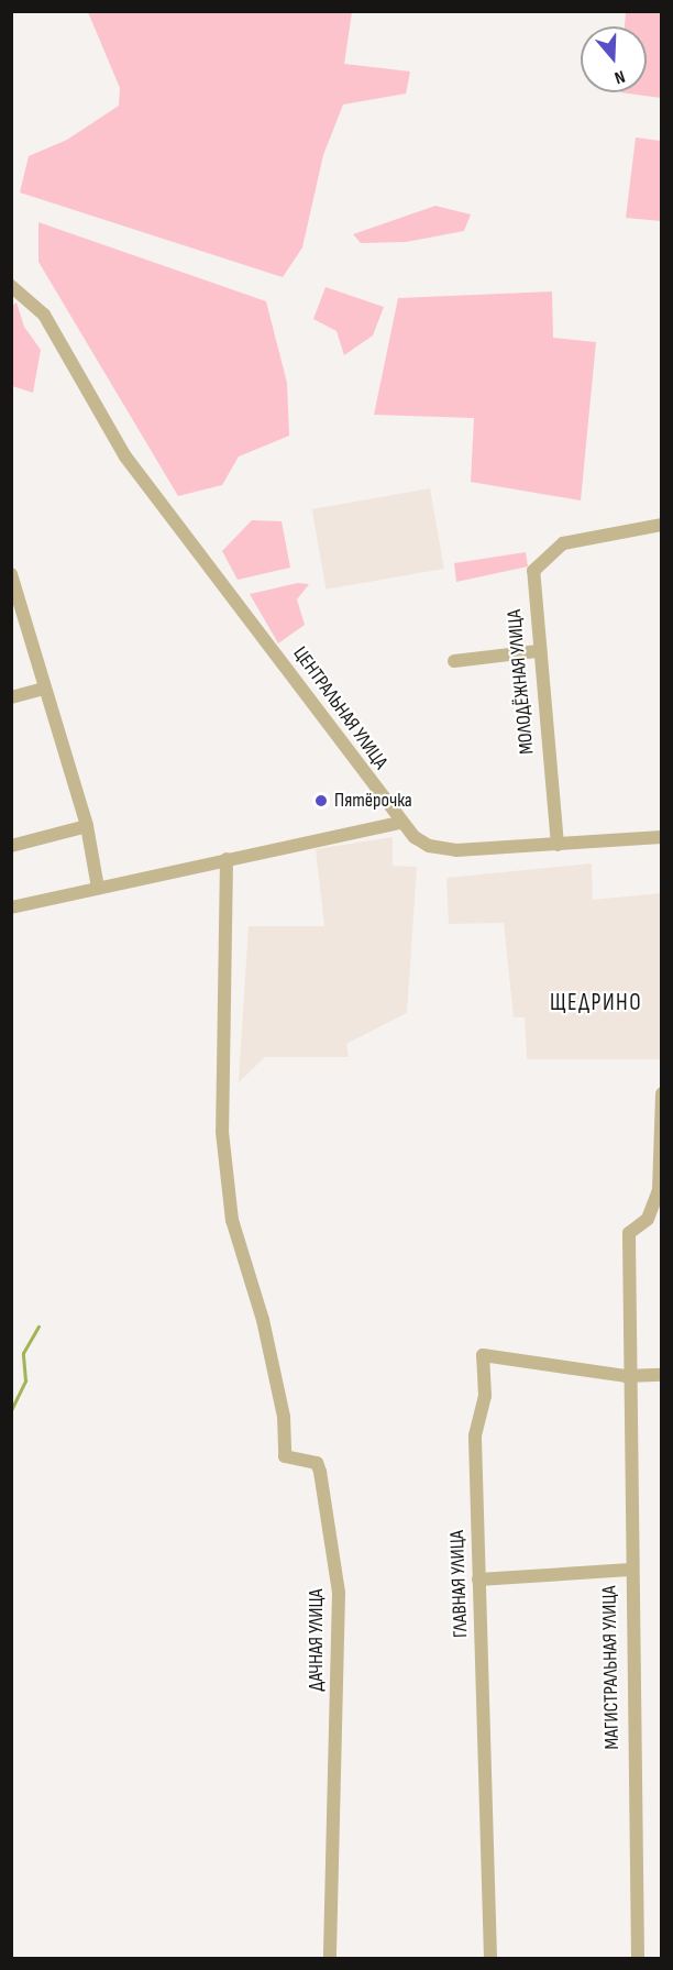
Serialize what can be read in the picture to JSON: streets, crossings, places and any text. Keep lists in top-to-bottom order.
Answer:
{
  "streets": {
    "street": [
      "МОЛОДЁЖНАЯ УЛИЦА",
      "ЦЕНТРАЛЬНАЯ УЛИЦА",
      "ГЛАВНАЯ УЛИЦА",
      "ДАЧНАЯ УЛИЦА",
      "МАГИСТРАЛЬНАЯ УЛИЦА"
    ]
  },
  "crossings": [
    ["МОЛОДЁЖНАЯ УЛИЦА", "ЦЕНТРАЛЬНАЯ УЛИЦА"],
    ["ГЛАВНАЯ УЛИЦА", "МАГИСТРАЛЬНАЯ УЛИЦА"]
  ],
  "districts": ["ЩЕДРИНО"],
  "places": ["Пятёрочка"],
  "north": "bottom"
}
